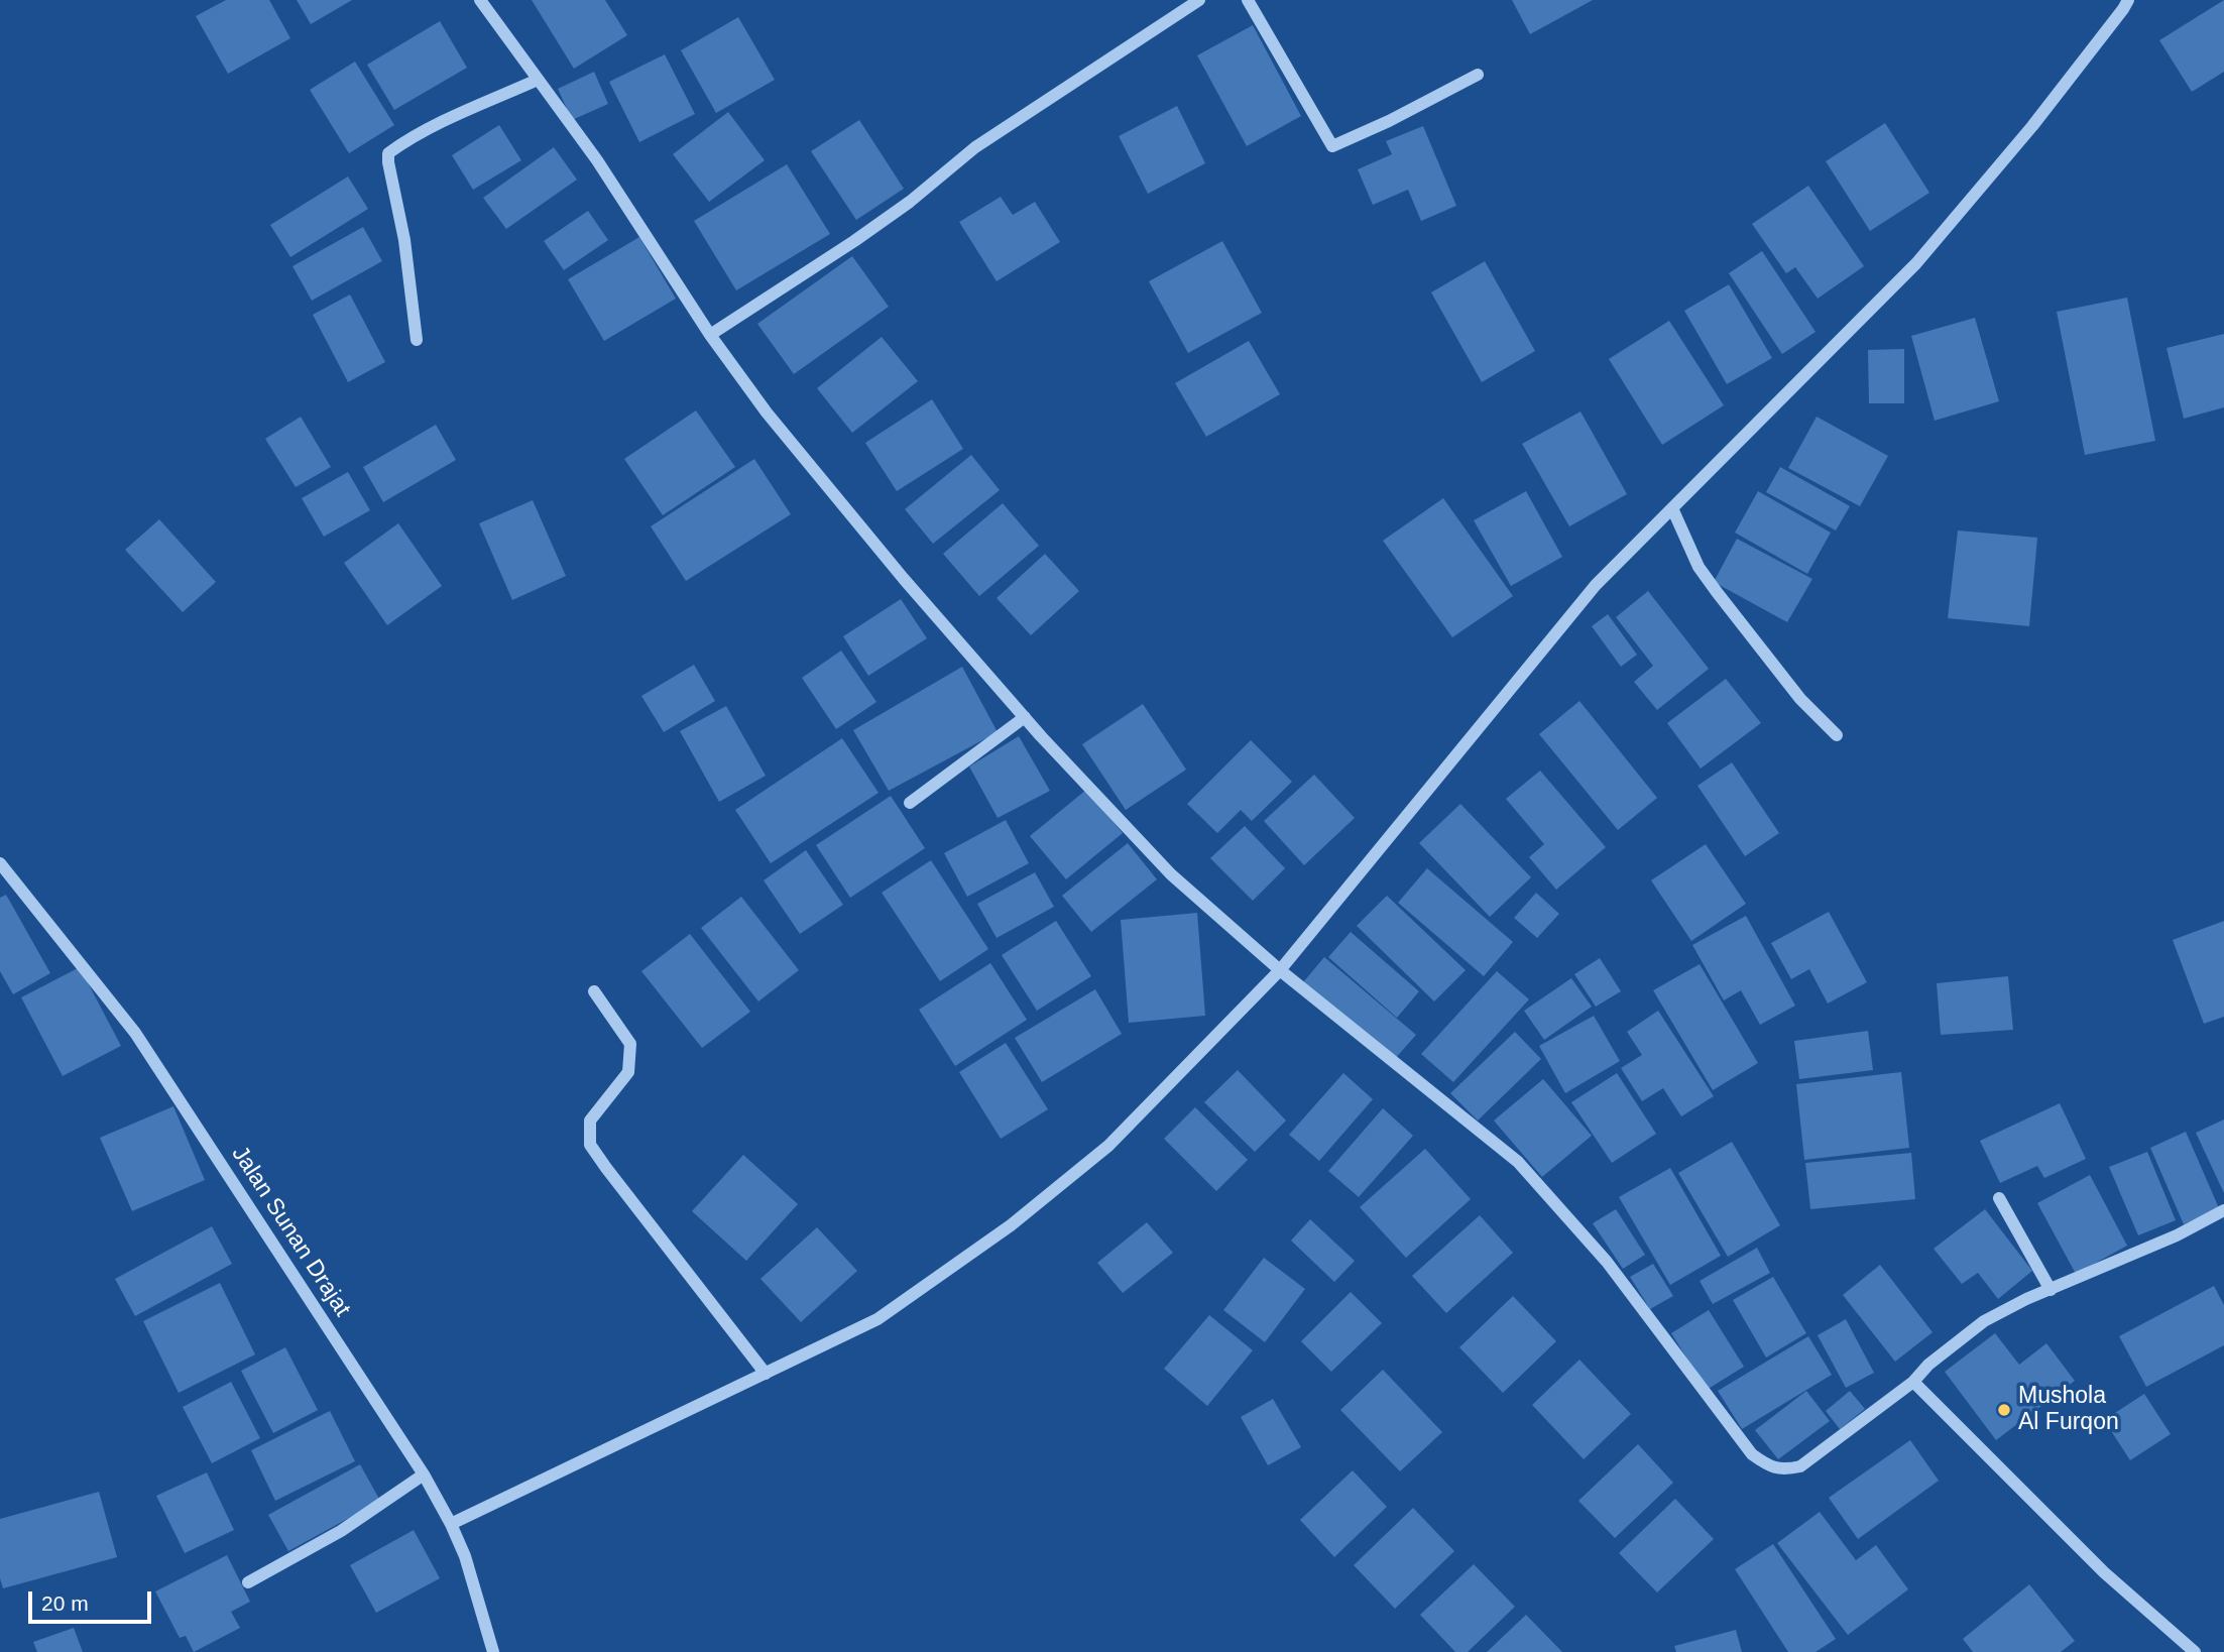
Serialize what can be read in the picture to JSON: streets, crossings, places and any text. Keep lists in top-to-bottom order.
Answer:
{
  "streets": {
    "street": ["Jalan Sunan Drajat"]
  },
  "places": ["Mushola Al Furqon"],
  "scale_bar": "20 m"
}
